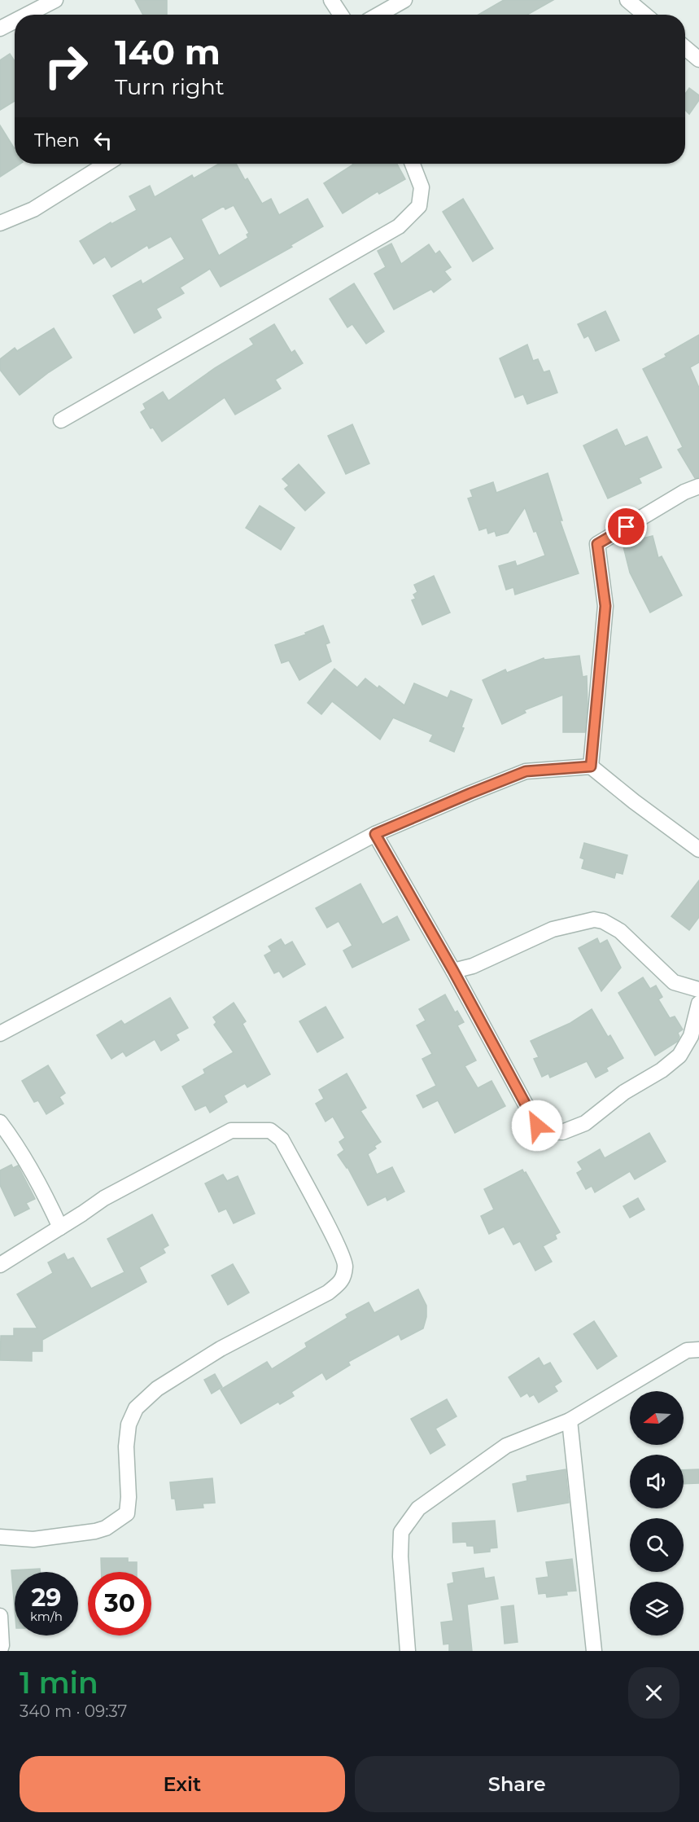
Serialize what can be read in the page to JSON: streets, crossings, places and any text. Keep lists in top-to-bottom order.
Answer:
{
  "north": "left",
  "page": {
    "turn": ["140 m", "Turn right"],
    "then": "Then",
    "speed": "29 km/h",
    "limit": "30",
    "heading": ["1 min", "340 m · 09:37"],
    "buttons": ["Exit", "Share"]
  }
}
